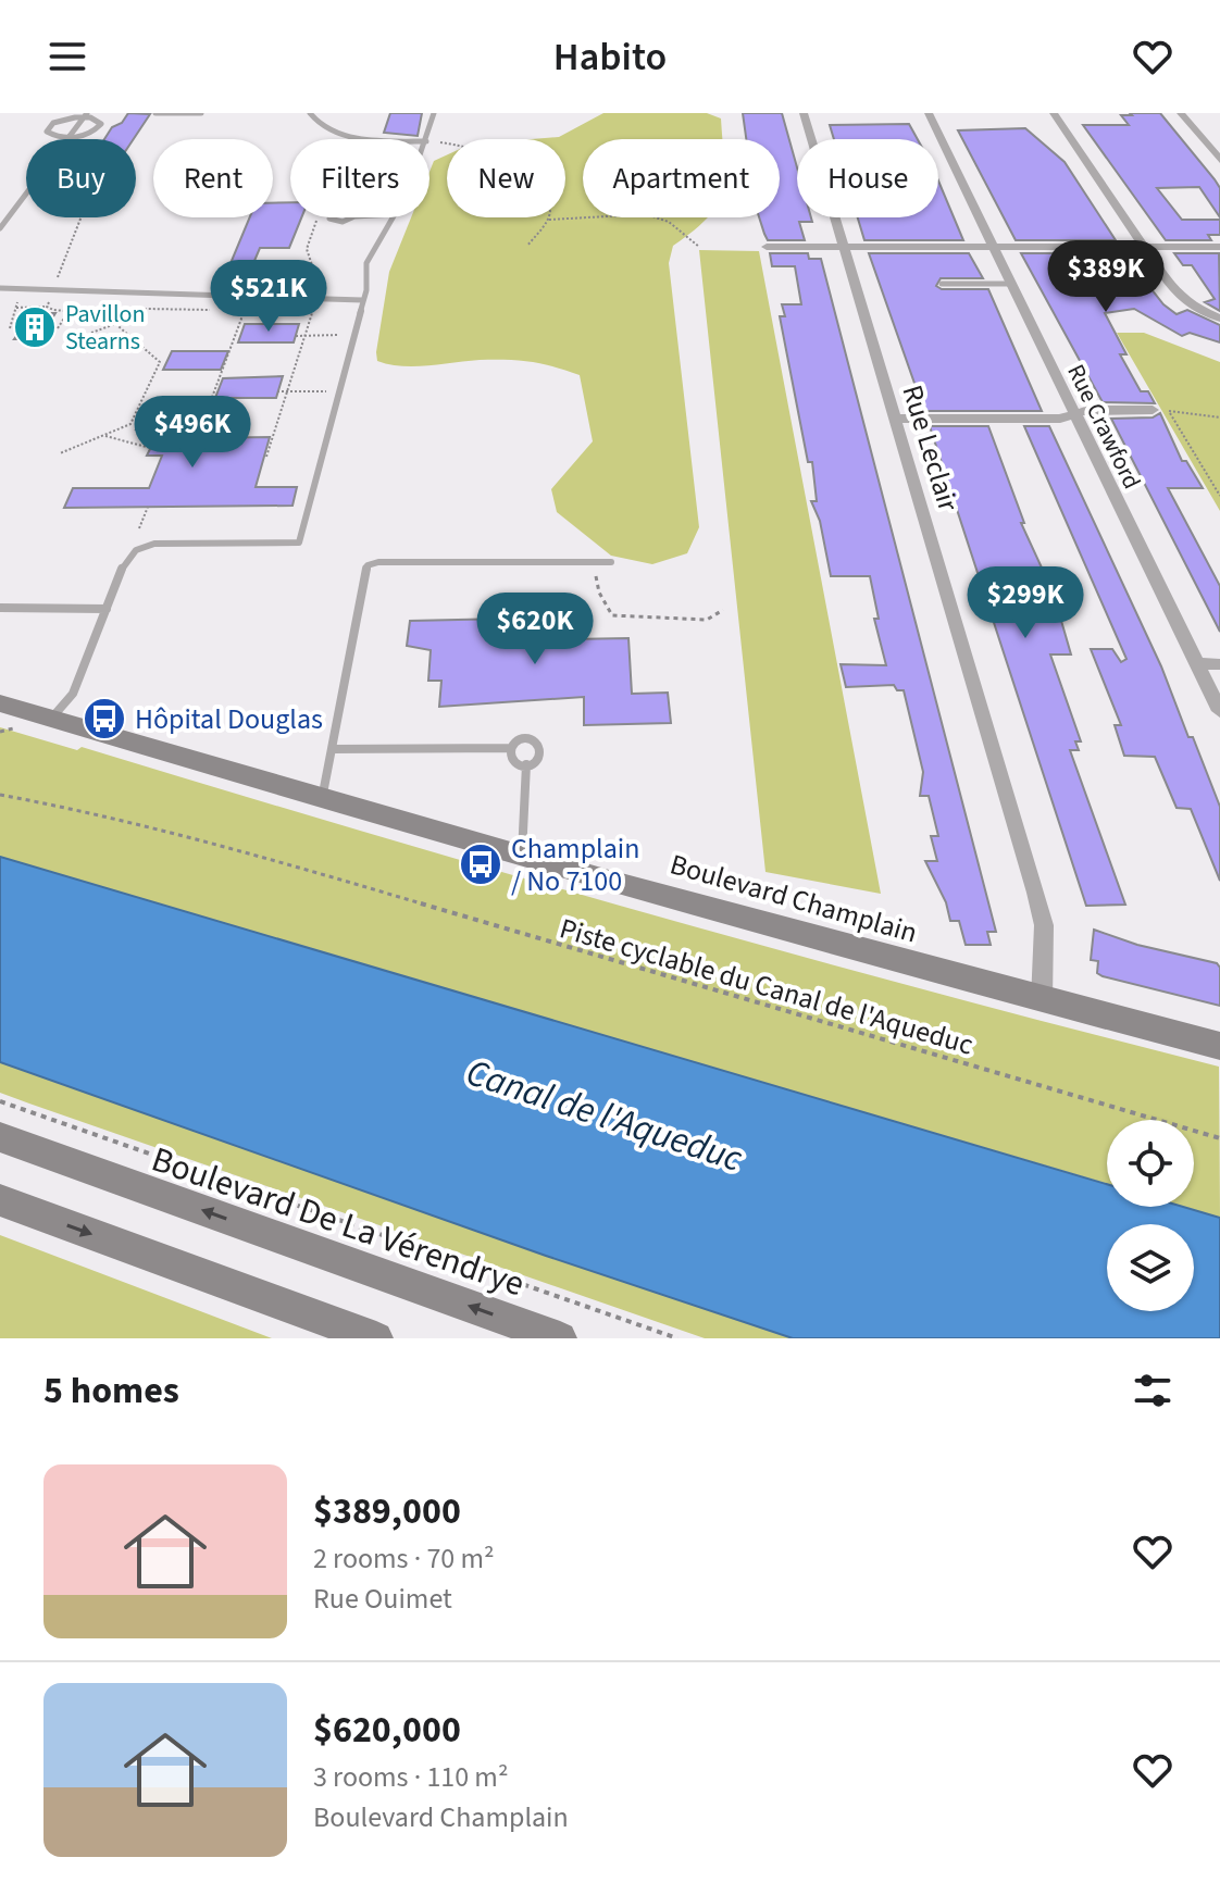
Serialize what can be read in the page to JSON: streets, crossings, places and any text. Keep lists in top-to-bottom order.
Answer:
{
  "streets": {
    "main road": ["Boulevard Champlain", "Boulevard De La Vérendrye"],
    "street": ["Rue Crawford", "Rue Leclair"],
    "path": ["Piste cyclable du Canal de l'Aqueduc"]
  },
  "crossings": [
    ["Rue Leclair", "Boulevard Champlain"]
  ],
  "water": ["Canal de l'Aqueduc"],
  "places": {
    "building": ["Pavillon Stearns"],
    "bus stop": ["Hôpital Douglas", "Champlain / No 7100"]
  },
  "page": {
    "header": "Habito",
    "chip": [
      "Buy",
      "Rent",
      "Filters",
      "New",
      "Apartment",
      "House"
    ],
    "price": [
      "$389K",
      "$521K",
      "$496K",
      "$299K",
      "$620K"
    ],
    "heading": "5 homes",
    "list": [
      {
        "name": "$389,000",
        "note": "2 rooms · 70 m² · Rue Ouimet"
      },
      {
        "name": "$620,000",
        "note": "3 rooms · 110 m² · Boulevard Champlain"
      }
    ]
  }
}
